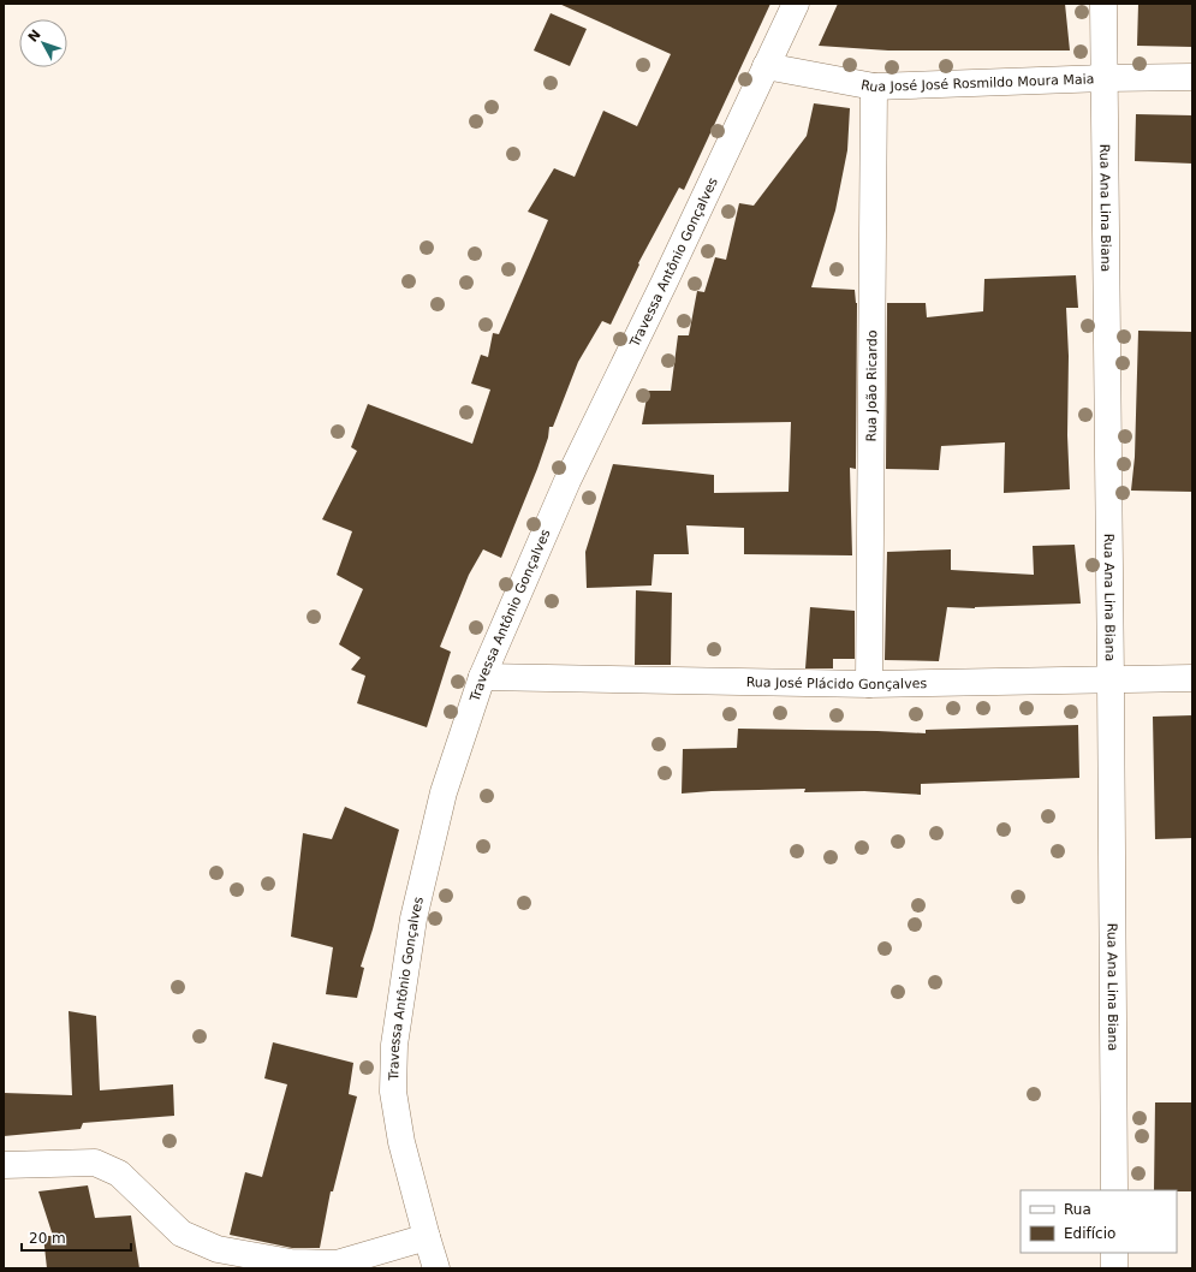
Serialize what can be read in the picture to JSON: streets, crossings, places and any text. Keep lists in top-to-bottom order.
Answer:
{
  "streets": {
    "street": [
      "Rua José José Rosmildo Moura Maia",
      "Rua Ana Lina Biana",
      "Travessa Antônio Gonçalves",
      "Rua João Ricardo",
      "Rua José Plácido Gonçalves"
    ]
  },
  "crossings": [
    ["Rua José José Rosmildo Moura Maia", "Rua Ana Lina Biana"],
    ["Rua José José Rosmildo Moura Maia", "Travessa Antônio Gonçalves"],
    ["Rua José José Rosmildo Moura Maia", "Rua João Ricardo"],
    ["Rua Ana Lina Biana", "Rua José Plácido Gonçalves"],
    ["Travessa Antônio Gonçalves", "Rua José Plácido Gonçalves"],
    ["Rua João Ricardo", "Rua José Plácido Gonçalves"]
  ],
  "legend": ["Rua", "Edifício"],
  "scale_bar": "20 m",
  "north": "top left"
}
